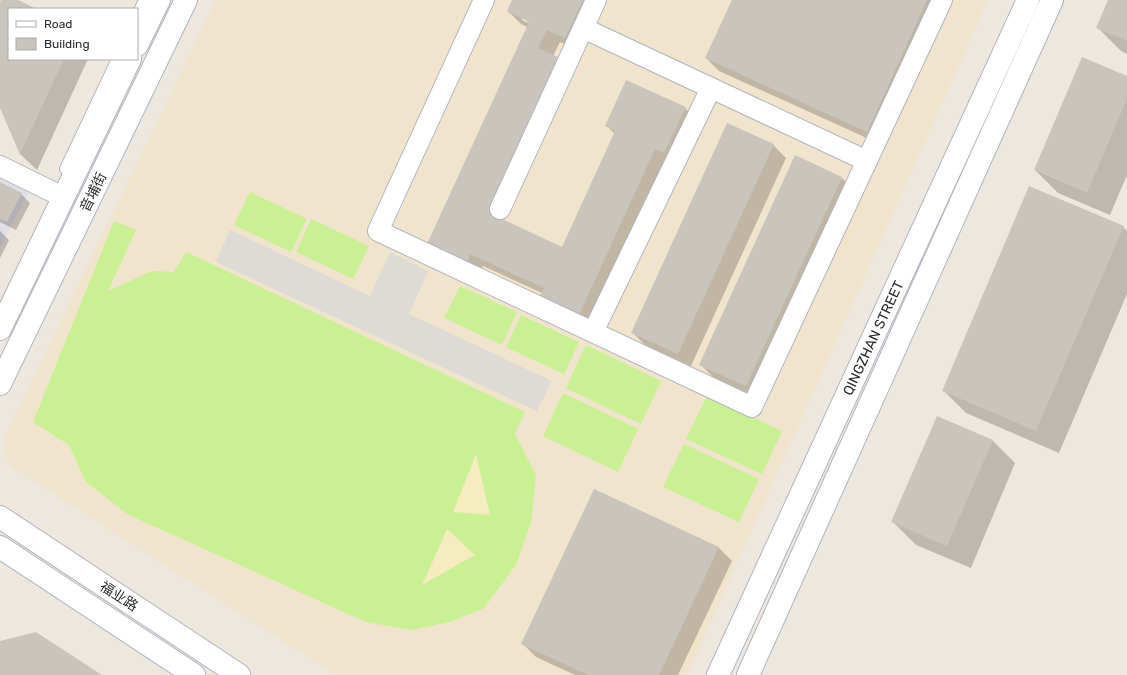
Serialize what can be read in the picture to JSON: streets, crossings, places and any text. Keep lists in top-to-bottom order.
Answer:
{
  "streets": {
    "street": ["音埔街", "QINGZHAN STREET", "福业路"]
  },
  "legend": ["Road", "Building"]
}
